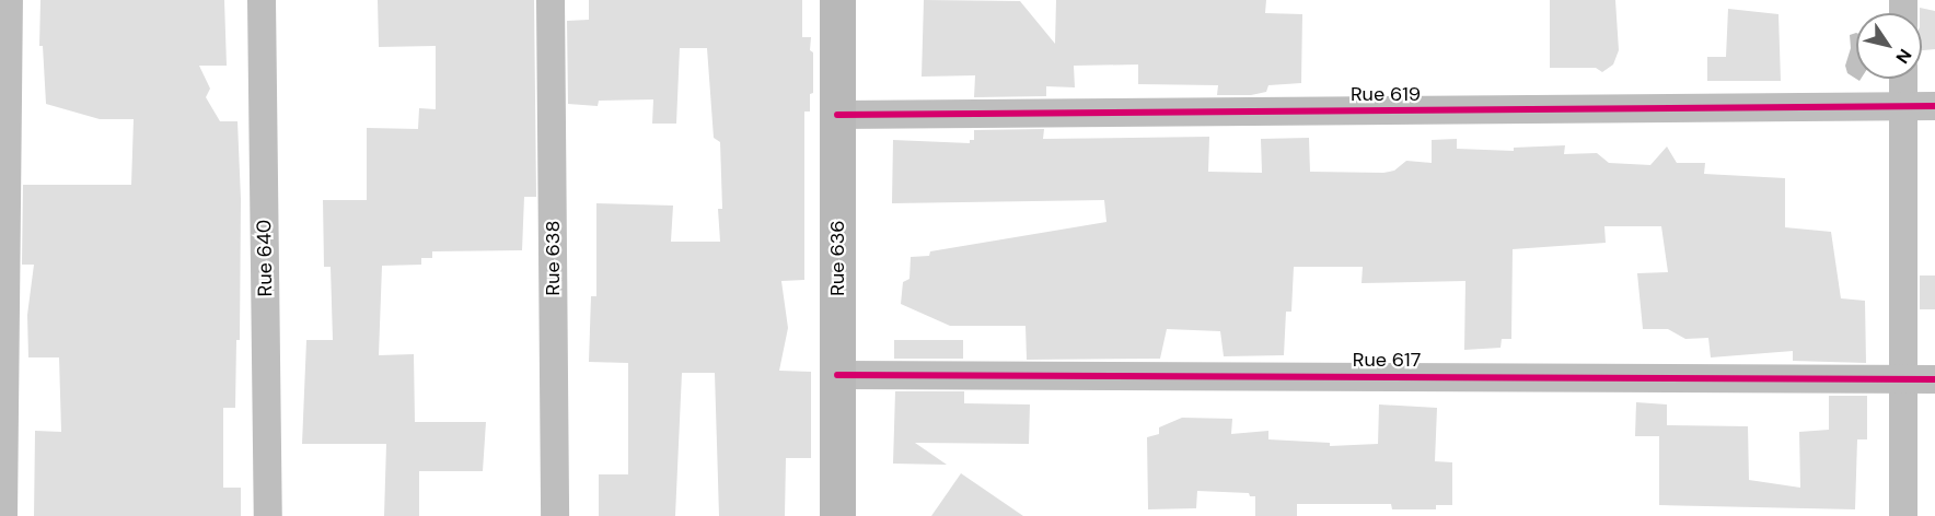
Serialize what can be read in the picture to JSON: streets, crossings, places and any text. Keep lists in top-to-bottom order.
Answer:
{
  "streets": {
    "street": [
      "Rue 619",
      "Rue 640",
      "Rue 638",
      "Rue 636",
      "Rue 617"
    ]
  },
  "crossings": [
    ["Rue 619", "Rue 636"],
    ["Rue 636", "Rue 617"]
  ],
  "north": "bottom right"
}
